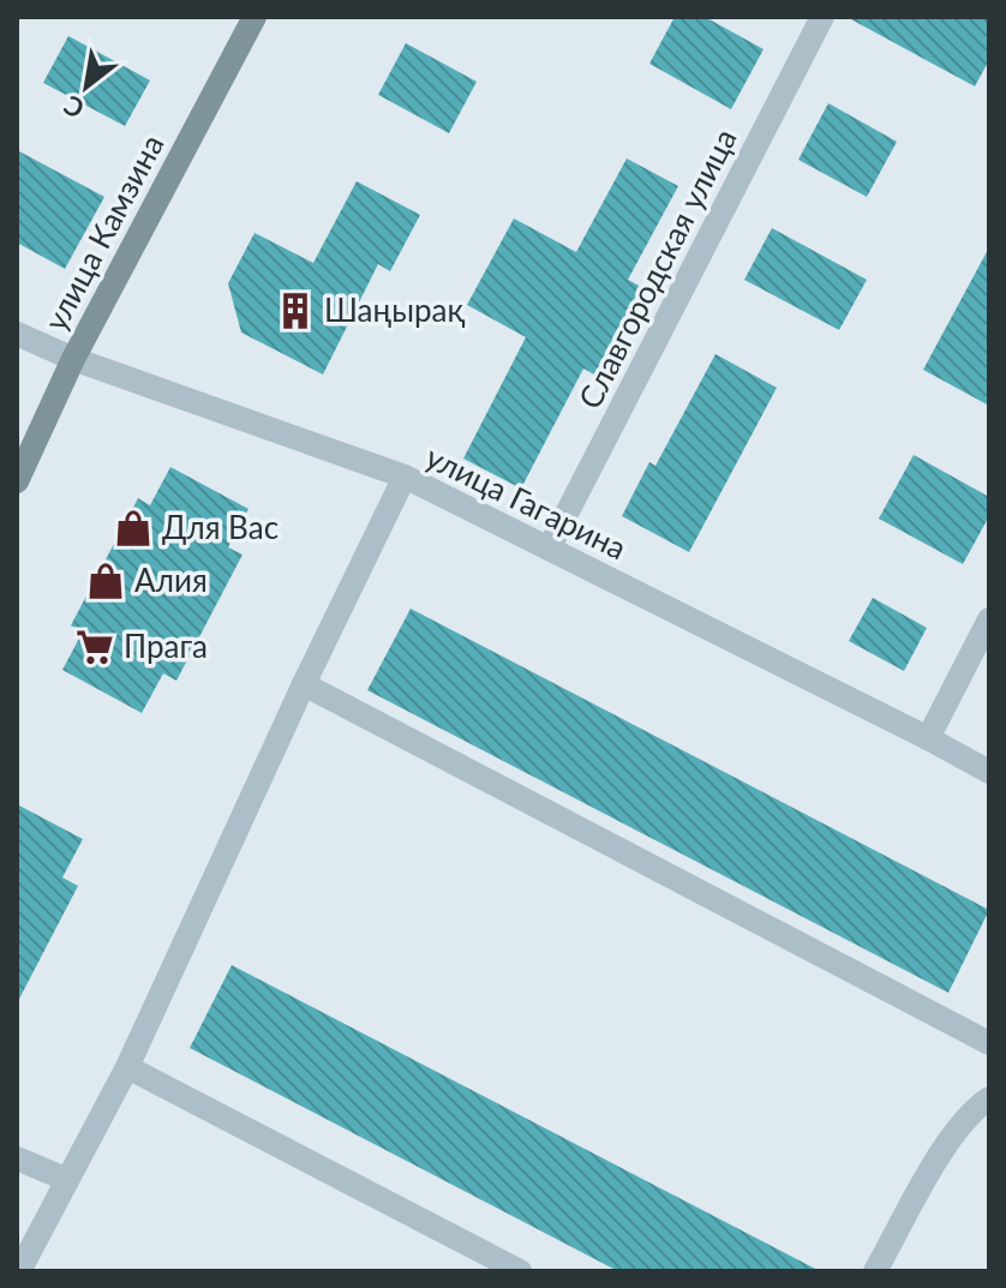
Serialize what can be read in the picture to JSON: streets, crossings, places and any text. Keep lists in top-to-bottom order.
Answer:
{
  "streets": {
    "main road": ["улица Камзина"],
    "street": ["Славгородская улица", "улица Гагарина"]
  },
  "crossings": [
    ["улица Камзина", "улица Гагарина"],
    ["Славгородская улица", "улица Гагарина"]
  ],
  "places": {
    "building": ["Шаңырақ"],
    "shop": ["Для Вас", "Алия"],
    "supermarket": ["Прага"]
  },
  "north": "bottom left"
}
